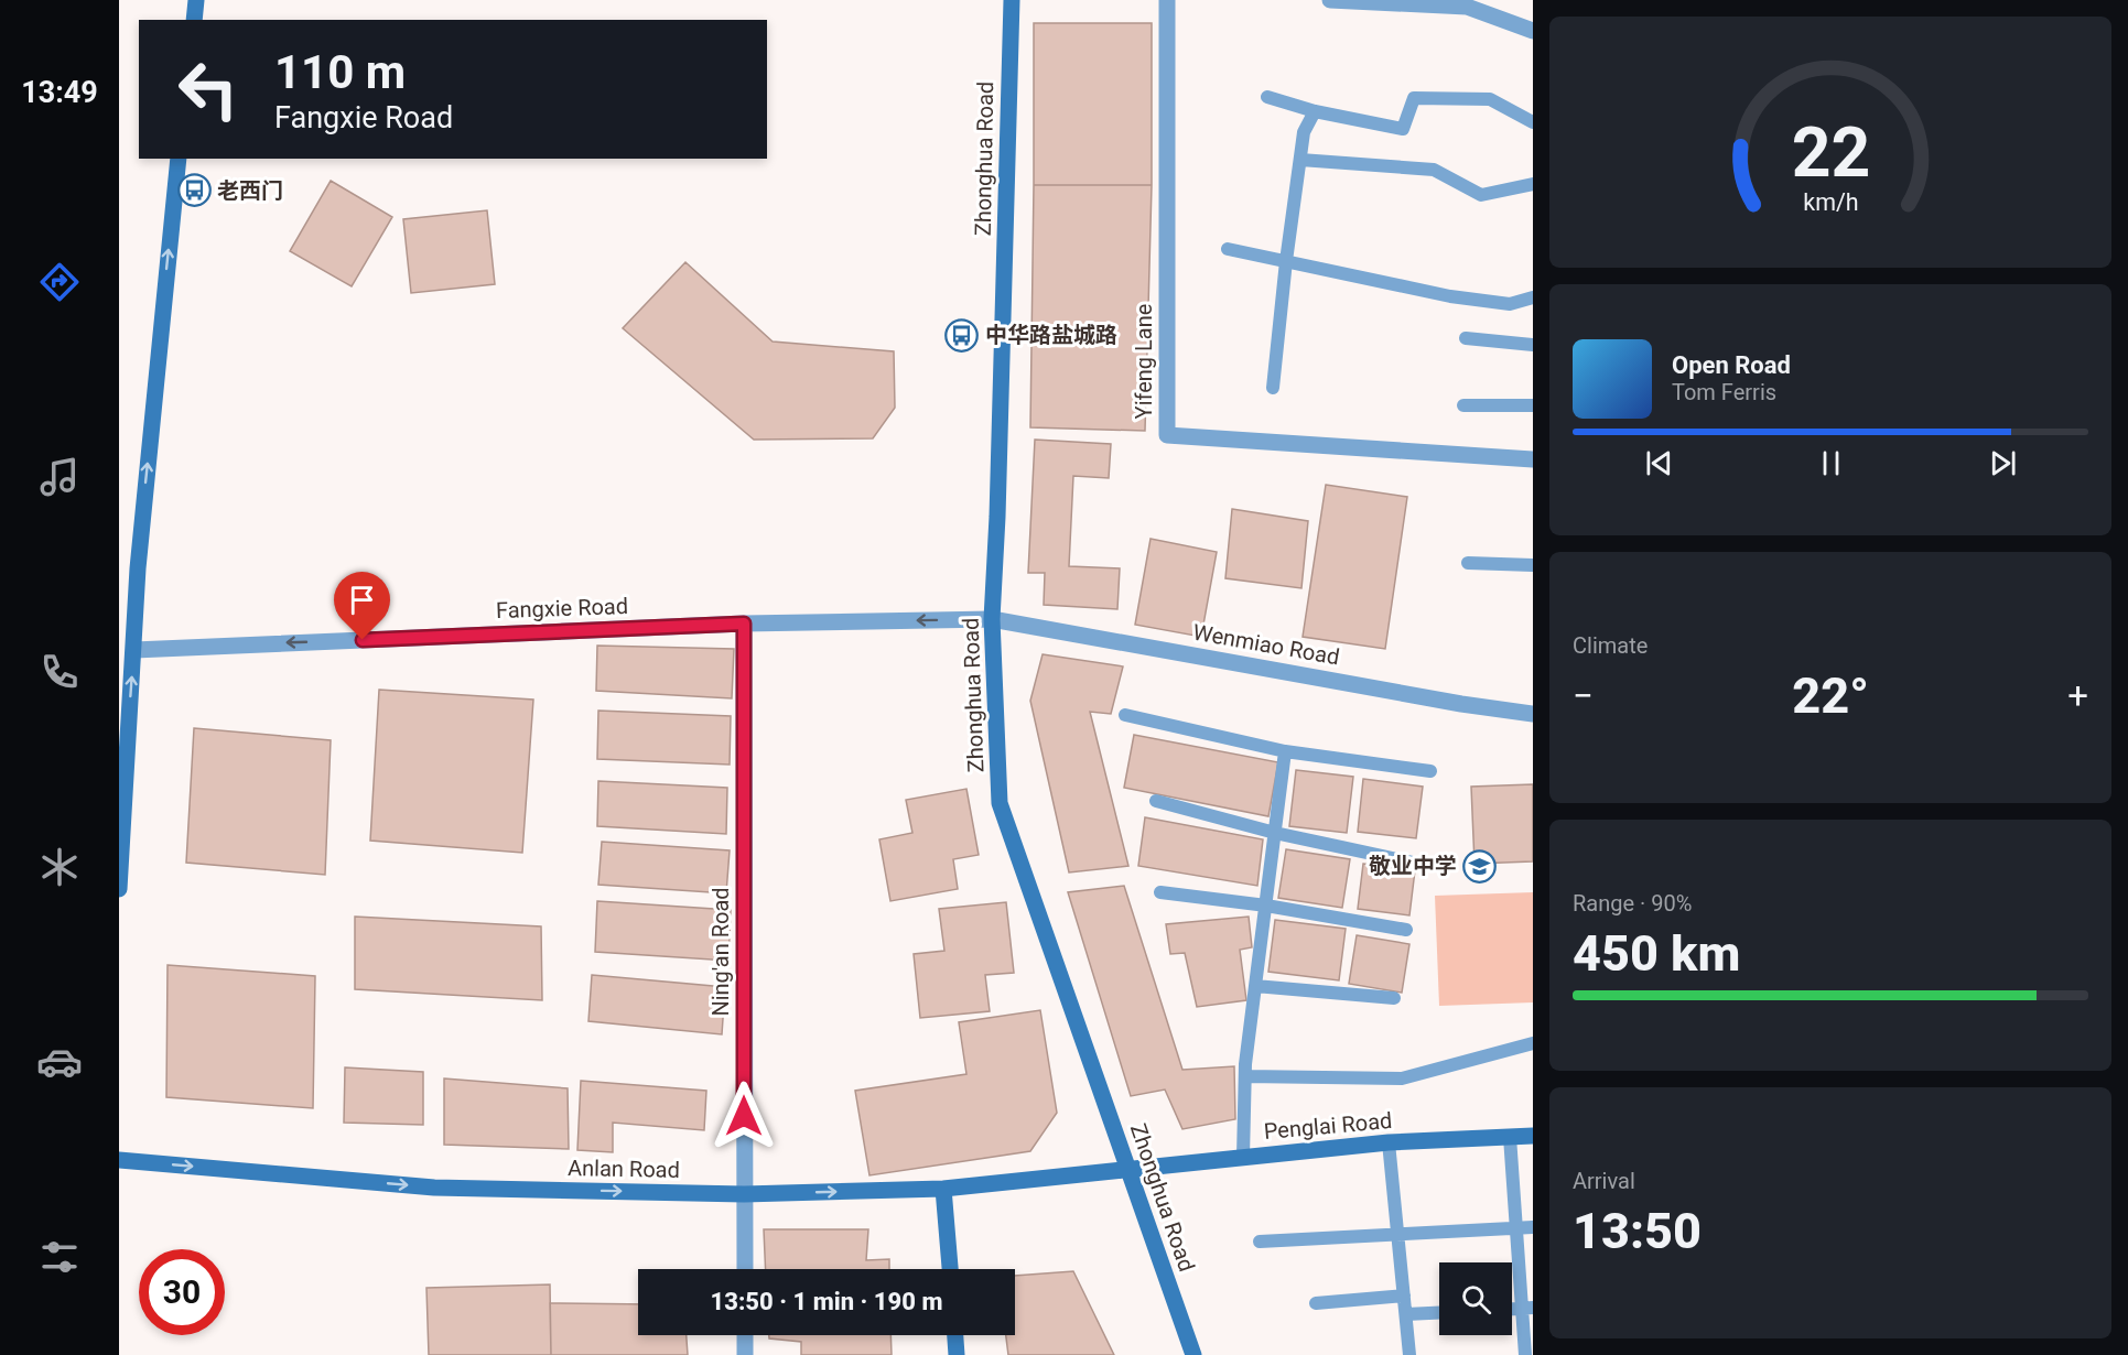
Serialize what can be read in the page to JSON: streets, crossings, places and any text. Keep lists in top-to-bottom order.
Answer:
{
  "streets": {
    "street": [
      "Zhonghua Road",
      "Yifeng Lane",
      "Fangxie Road",
      "Wenmiao Road",
      "Ning'an Road",
      "Penglai Road",
      "Anlan Road"
    ]
  },
  "crossings": [
    ["Zhonghua Road", "Fangxie Road"],
    ["Zhonghua Road", "Wenmiao Road"],
    ["Zhonghua Road", "Penglai Road"],
    ["Zhonghua Road", "Anlan Road"],
    ["Fangxie Road", "Wenmiao Road"],
    ["Fangxie Road", "Ning'an Road"],
    ["Ning'an Road", "Anlan Road"],
    ["Penglai Road", "Anlan Road"]
  ],
  "one_way": ["Fangxie Road", "Anlan Road"],
  "places": {
    "bus stop": ["老西门", "中华路盐城路"],
    "school or university": ["敬业中学"]
  },
  "page": {
    "tabs": "13:49",
    "turn": ["110 m", "Fangxie Road"],
    "song": ["Open Road", "Tom Ferris"],
    "tile": [
      "Climate",
      ["Range · 90%", "450 km"],
      ["Arrival", "13:50"]
    ],
    "heat": ["−", "22°", "+"],
    "limit": "30",
    "trip": "13:50 · 1 min · 190 m",
    "gauge": ["22", "km/h"]
  }
}
